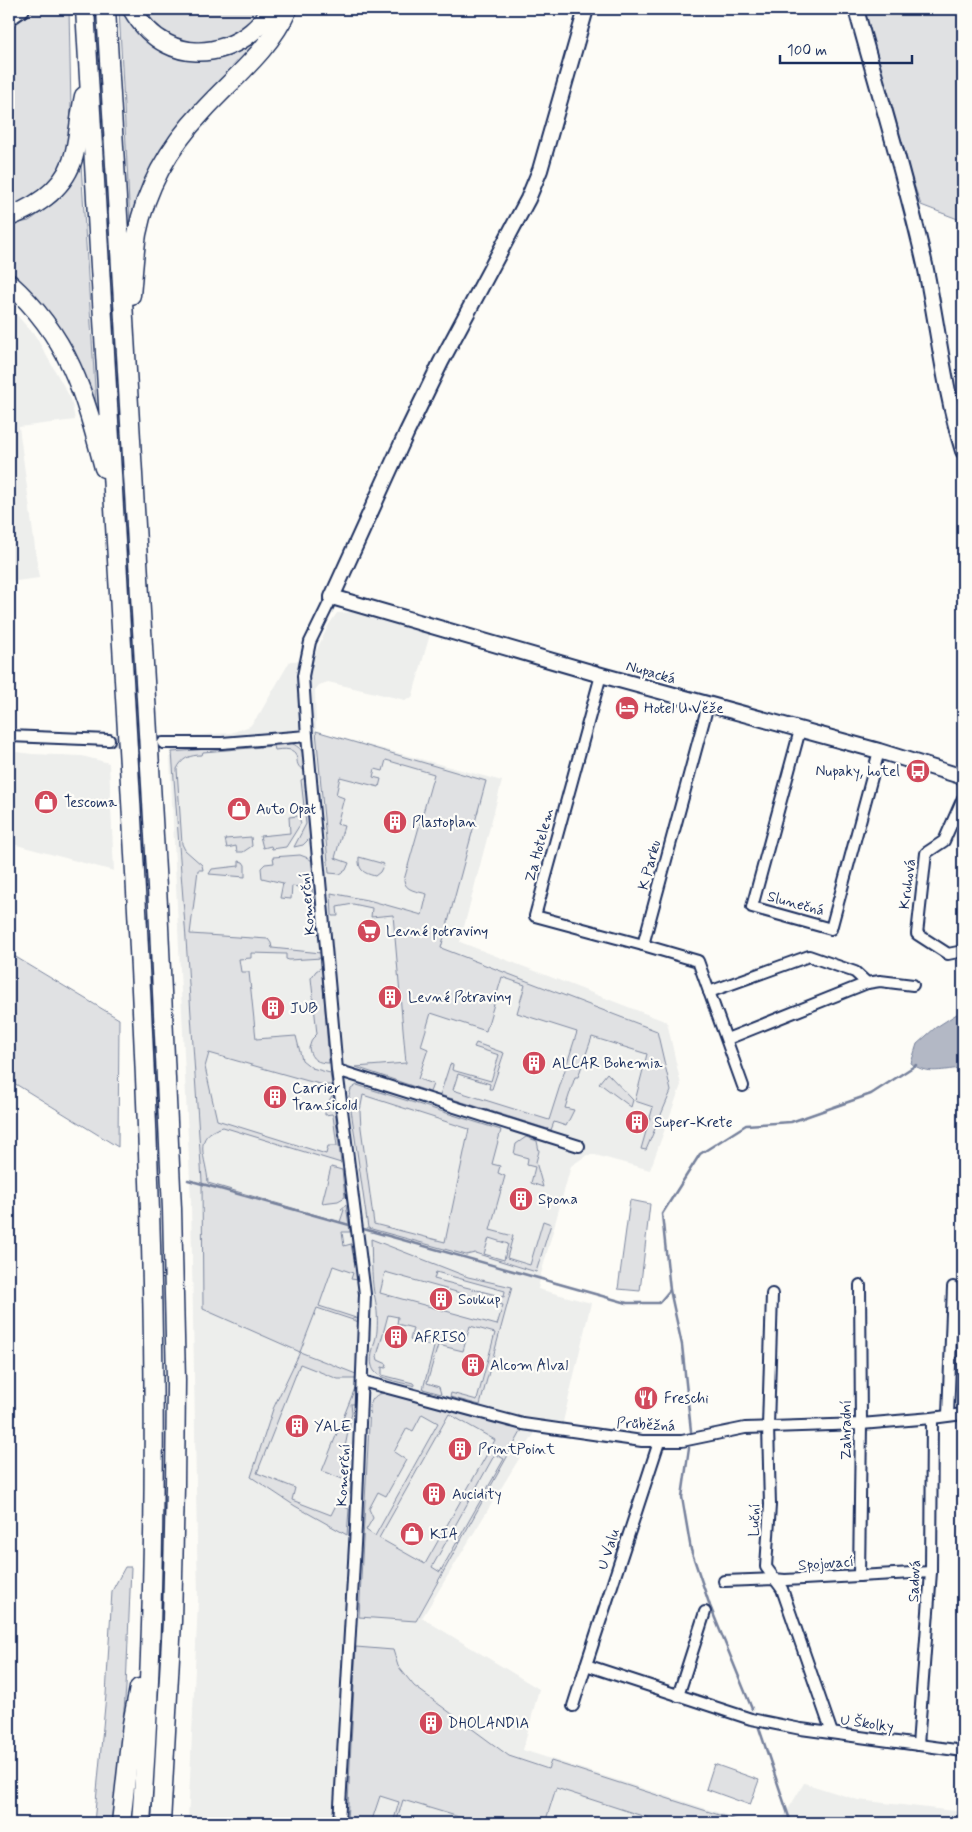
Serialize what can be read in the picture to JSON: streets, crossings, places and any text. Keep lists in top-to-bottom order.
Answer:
{
  "streets": {
    "street": [
      "Nupacká",
      "Za Hotelem",
      "K Parku",
      "Kruhová",
      "Slunečná",
      "Komerční",
      "Průběžná",
      "Zahradní",
      "Luční",
      "U Valu",
      "Spojovací",
      "Sadová",
      "U Školky"
    ]
  },
  "crossings": [
    ["Nupacká", "Za Hotelem"],
    ["Nupacká", "K Parku"],
    ["Nupacká", "Slunečná"],
    ["Nupacká", "Komerční"],
    ["Za Hotelem", "K Parku"],
    ["Komerční", "Průběžná"],
    ["Průběžná", "Zahradní"],
    ["Průběžná", "Luční"],
    ["Průběžná", "U Valu"],
    ["Průběžná", "Sadová"],
    ["Zahradní", "Spojovací"],
    ["Luční", "Spojovací"],
    ["Luční", "U Školky"],
    ["Spojovací", "Sadová"],
    ["Sadová", "U Školky"]
  ],
  "places": {
    "hotel": ["Hotel U Věže"],
    "bus stop": ["Nupaky, hotel"],
    "shop": ["Tescoma", "Auto Opat", "KIA"],
    "building": [
      "Plastoplan",
      "Levné Potraviny",
      "JUB",
      "ALCAR Bohemia",
      "Carrier Transicold",
      "Super-Krete",
      "Spona",
      "Soukup",
      "AFRISO",
      "Alcom Alval",
      "YALE",
      "PrintPoint",
      "Aucidity",
      "DHOLANDIA"
    ],
    "supermarket": ["Levné potraviny"],
    "restaurant": ["Freschi"]
  },
  "scale_bar": "100 m"
}
